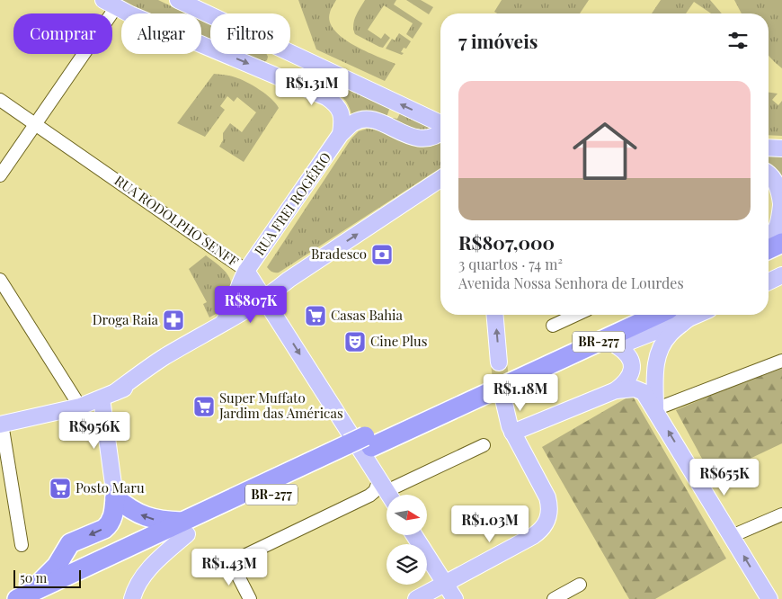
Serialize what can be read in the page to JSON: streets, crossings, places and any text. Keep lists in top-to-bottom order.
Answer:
{
  "streets": {
    "highway": ["BR-277"],
    "main road": ["RUA FREI ROGÉRIO", "RUA RODOLPHO SENFF"]
  },
  "crossings": [
    ["RUA FREI ROGÉRIO", "RUA RODOLPHO SENFF"],
    ["RUA RODOLPHO SENFF", "BR-277"]
  ],
  "places": {
    "bank": ["Bradesco"],
    "supermarket": ["Casas Bahia", "Super Muffato Jardim das Américas", "Posto Maru"],
    "pharmacy": ["Droga Raia"],
    "theatre": ["Cine Plus"]
  },
  "scale_bar": "50 m",
  "north": "right",
  "page": {
    "chip": ["Comprar", "Alugar", "Filtros"],
    "heading": "7 imóveis",
    "list": [
      {
        "name": "R$807,000",
        "note": "3 quartos · 74 m² · Avenida Nossa Senhora de Lourdes"
      }
    ],
    "price": [
      "R$1.31M",
      "R$807K",
      "R$1.18M",
      "R$956K",
      "R$655K",
      "R$1.03M",
      "R$1.43M"
    ],
    "scale": "50 m"
  }
}
